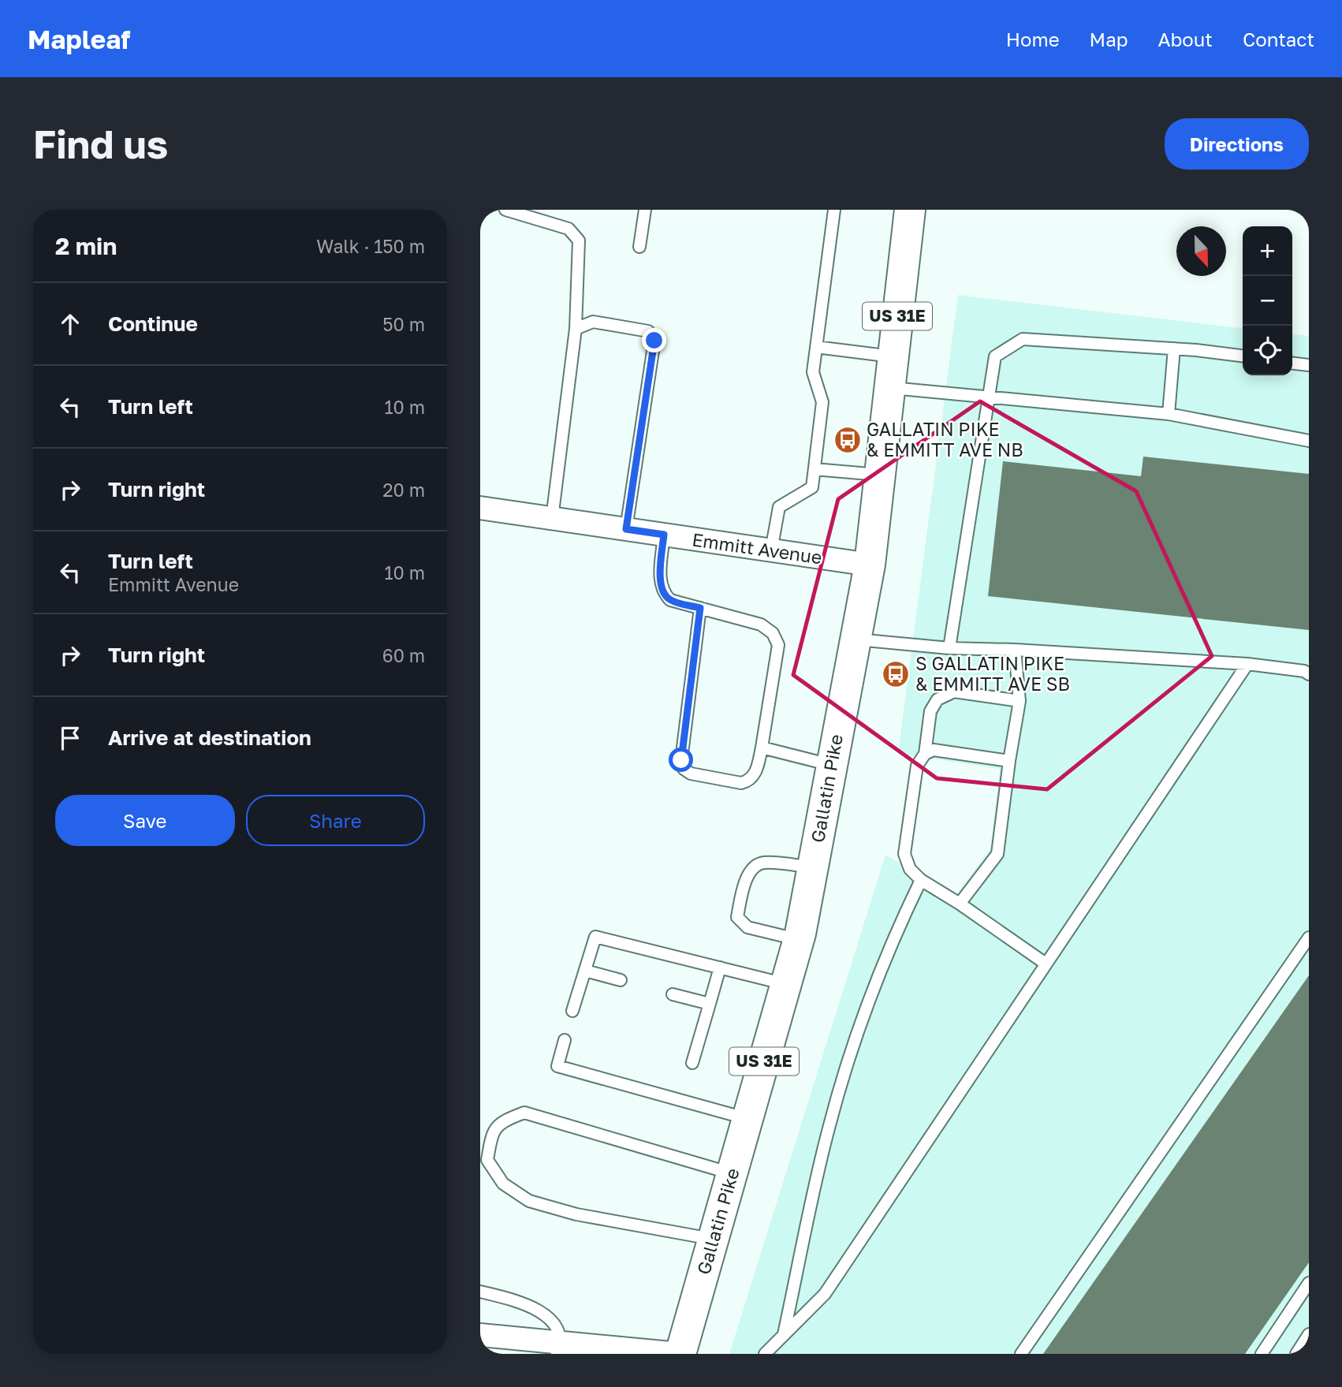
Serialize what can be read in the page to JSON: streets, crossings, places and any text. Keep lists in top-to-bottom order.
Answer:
{
  "streets": {
    "main road": ["US 31E", "Gallatin Pike"],
    "street": ["Emmitt Avenue"]
  },
  "crossings": [
    ["Emmitt Avenue", "Gallatin Pike"]
  ],
  "places": {
    "bus stop": ["GALLATIN PIKE & EMMITT AVE NB", "S GALLATIN PIKE & EMMITT AVE SB"]
  },
  "north": "bottom",
  "page": {
    "header": "Mapleaf",
    "nav": [
      "Home",
      "Map",
      "About",
      "Contact"
    ],
    "buttons": [
      "Directions",
      ["Save", "Share"]
    ],
    "title": "Find us",
    "heading": ["2 min", "Walk · 150 m"],
    "map_buttons": ["+", "−"],
    "list": [
      ["Continue", "50 m"],
      ["Turn left", "10 m"],
      ["Turn right", "20 m"],
      ["Turn left", "Emmitt Avenue", "10 m"],
      ["Turn right", "60 m"],
      "Arrive at destination"
    ]
  }
}
